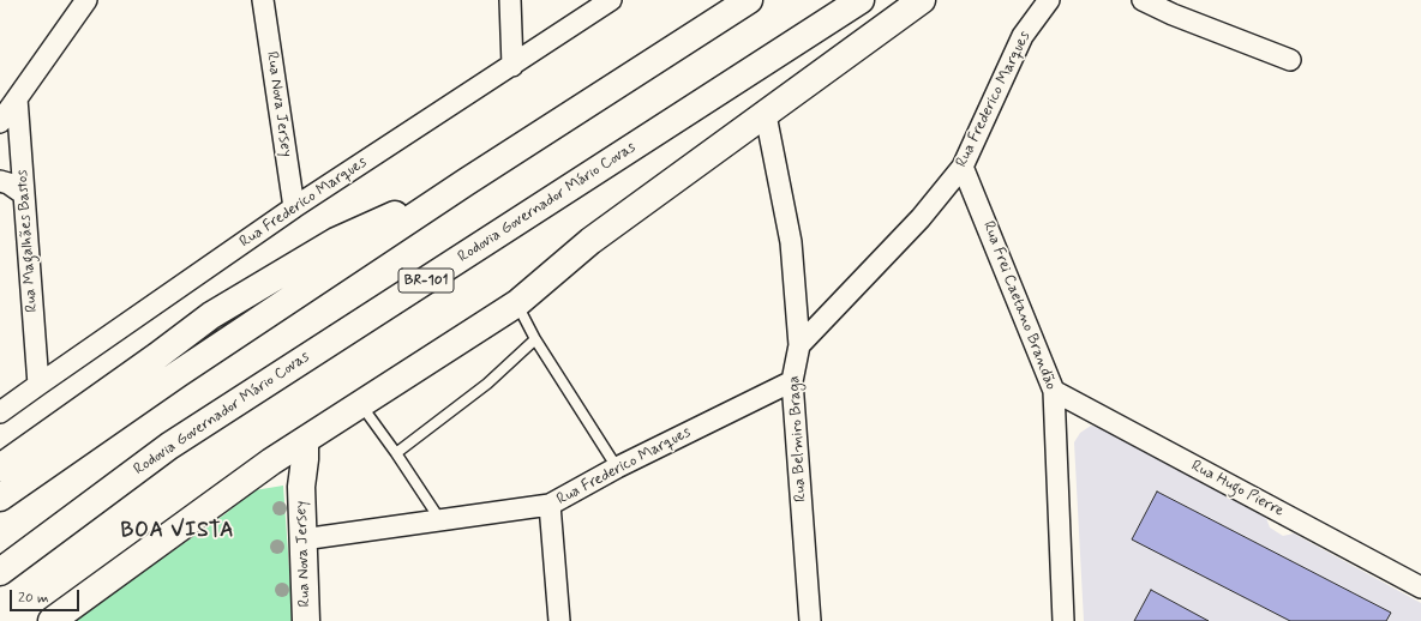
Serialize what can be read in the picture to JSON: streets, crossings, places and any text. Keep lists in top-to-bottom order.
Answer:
{
  "streets": {
    "main road": ["Rua Nova Jersey", "Rodovia Governador Mário Covas", "BR-101"],
    "street": [
      "Rua Frederico Marques",
      "Rua Magalhães Bastos",
      "Rua Frei Caetano Brandão",
      "Rua Belmiro Braga",
      "Rua Hugo Pierre"
    ]
  },
  "crossings": [
    ["Rua Frederico Marques", "Rua Nova Jersey"],
    ["Rua Frederico Marques", "Rua Magalhães Bastos"],
    ["Rua Frederico Marques", "Rua Frei Caetano Brandão"],
    ["Rua Frederico Marques", "Rua Belmiro Braga"],
    ["Rua Frei Caetano Brandão", "Rua Hugo Pierre"]
  ],
  "districts": ["BOA VISTA"],
  "scale_bar": "20 m"
}
